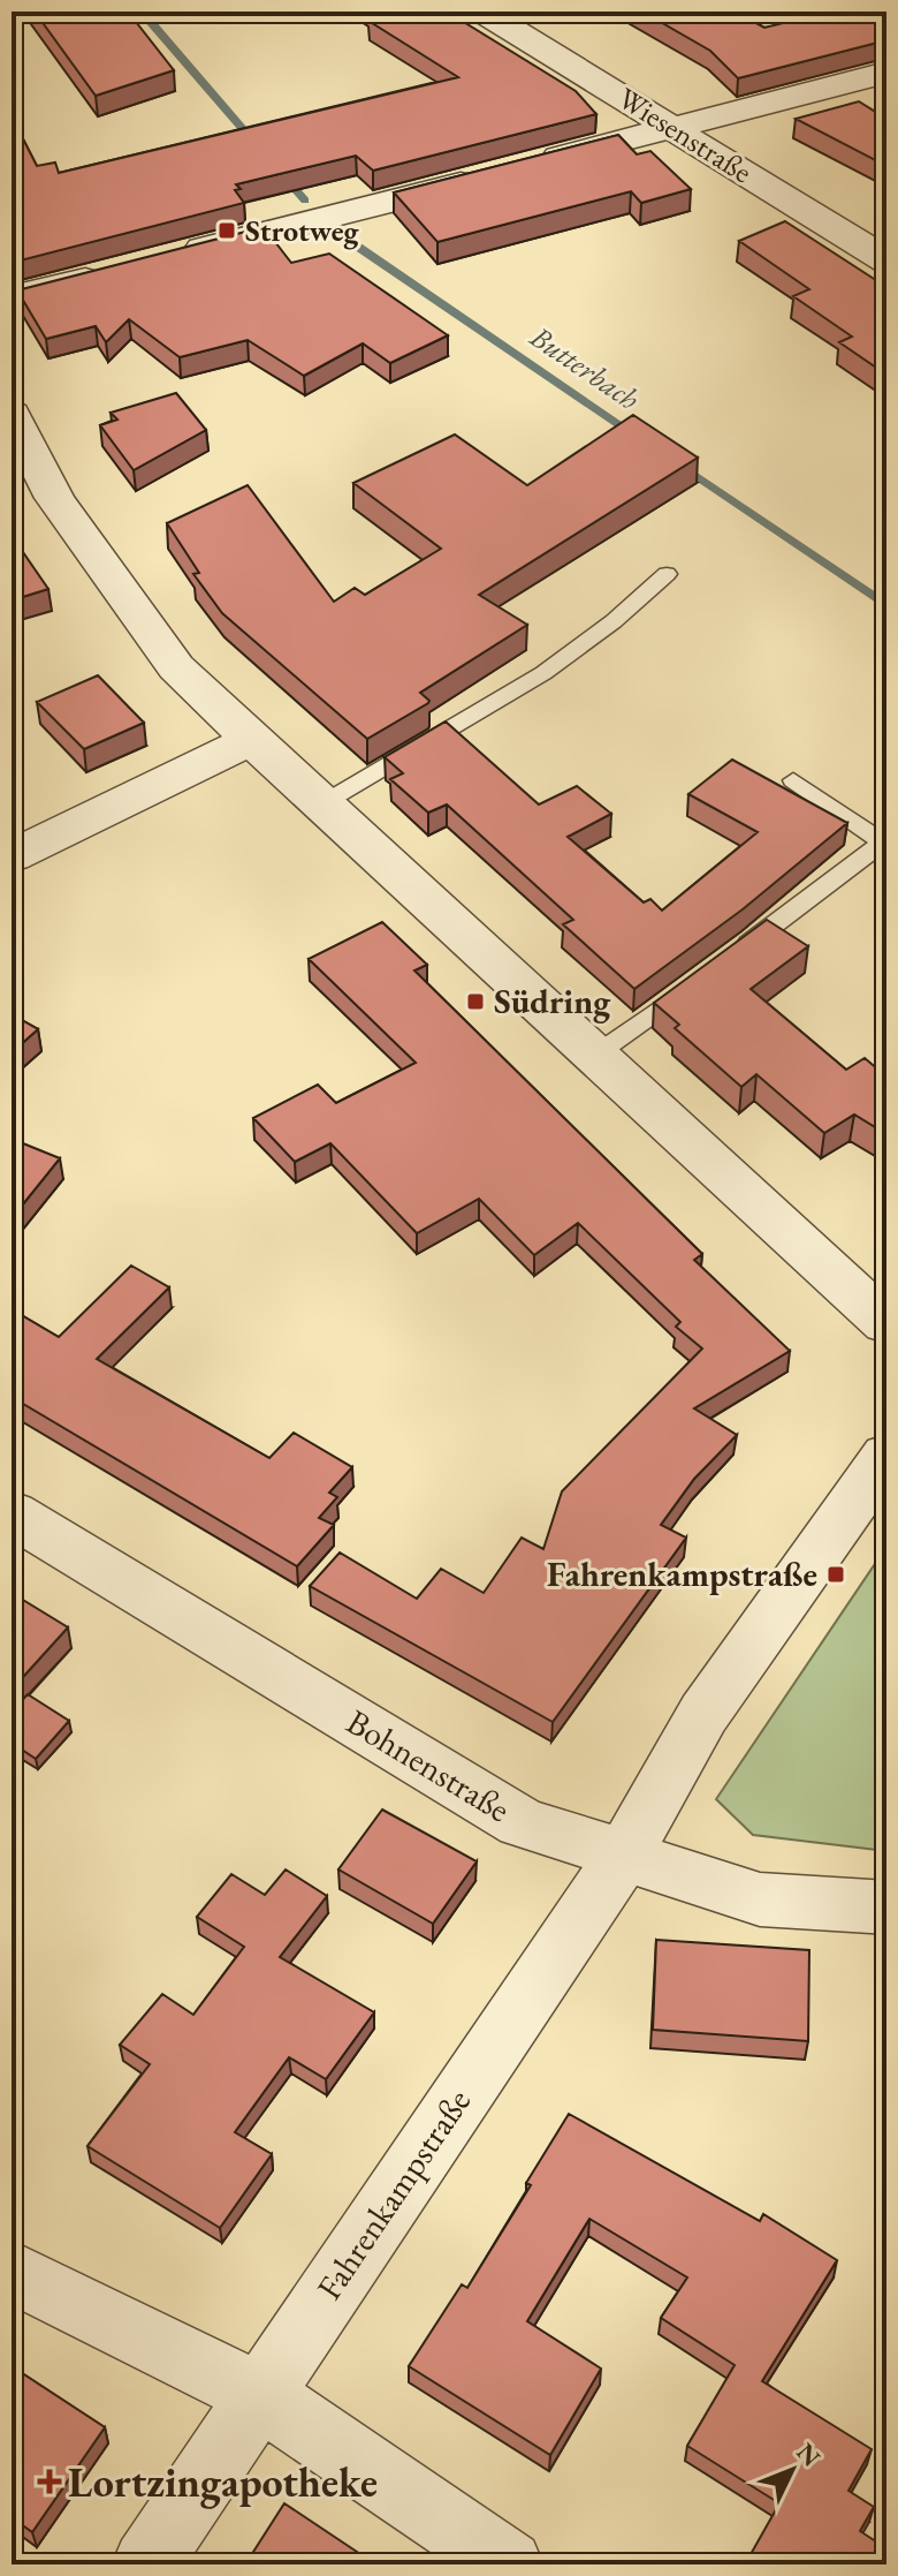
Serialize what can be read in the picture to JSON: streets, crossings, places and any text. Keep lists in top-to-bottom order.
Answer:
{
  "streets": {
    "street": ["Wiesenstraße", "Bohnenstraße", "Fahrenkampstraße"]
  },
  "crossings": [
    ["Bohnenstraße", "Fahrenkampstraße"]
  ],
  "water": ["Butterbach"],
  "places": {
    "transit": ["Strotweg", "Südring", "Fahrenkampstraße"],
    "health": ["Lortzingapotheke"]
  },
  "north": "top right"
}
